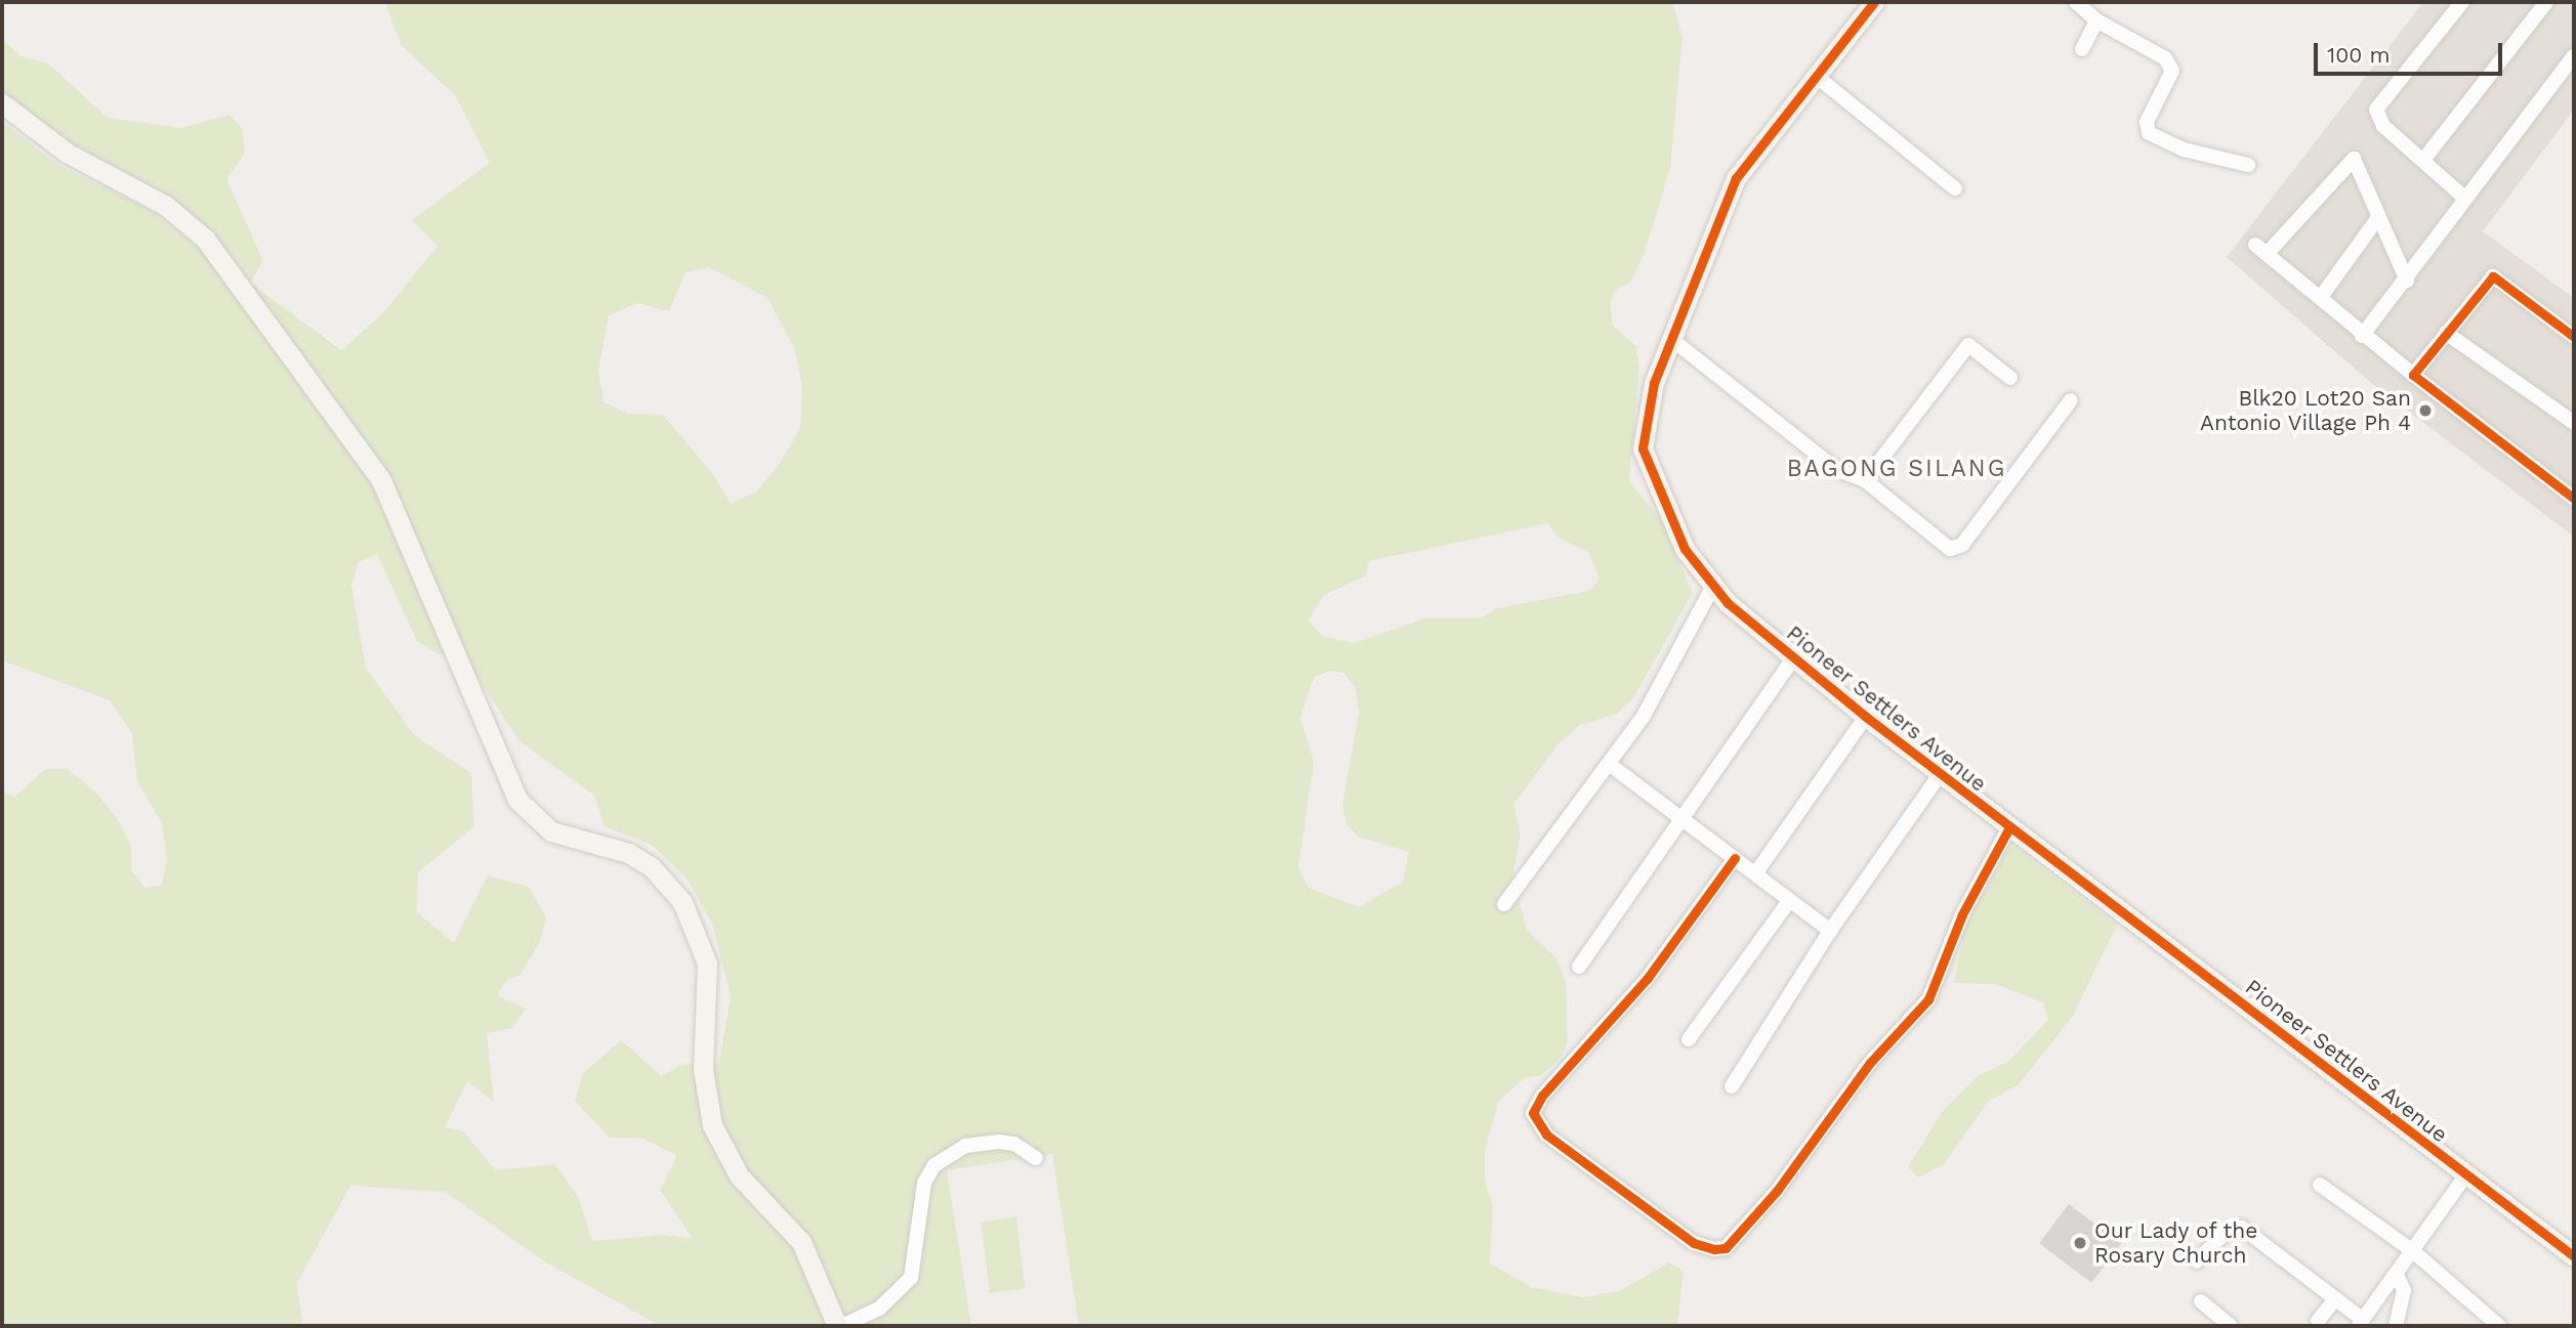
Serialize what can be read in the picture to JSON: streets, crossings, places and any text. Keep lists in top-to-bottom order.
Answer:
{
  "streets": {
    "street": ["Pioneer Settlers Avenue"]
  },
  "districts": ["BAGONG SILANG"],
  "places": ["Blk20 Lot20 San Antonio Village Ph 4", "Our Lady of the Rosary Church"],
  "scale_bar": "100 m"
}
